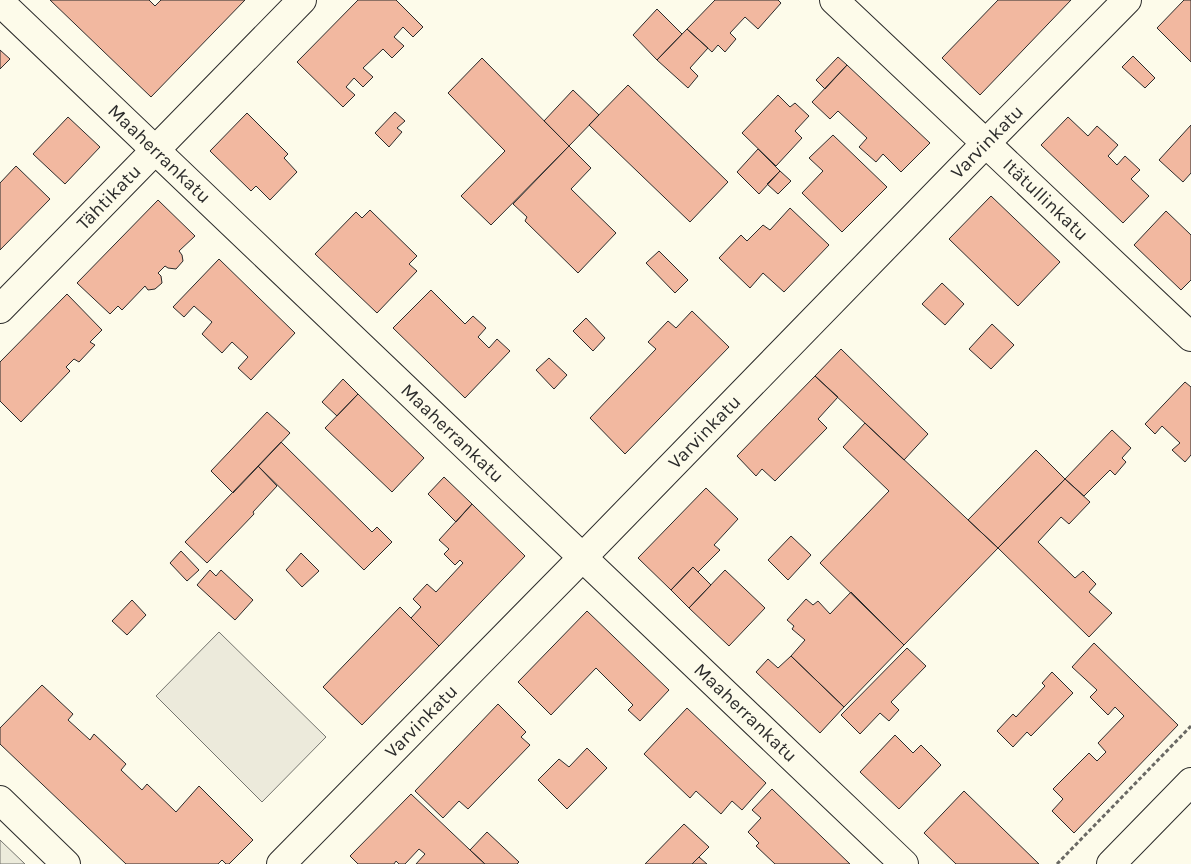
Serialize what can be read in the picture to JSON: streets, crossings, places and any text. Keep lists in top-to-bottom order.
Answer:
{
  "streets": {
    "street": [
      "Varvinkatu",
      "Maaherrankatu",
      "Tähtikatu",
      "Itätullinkatu"
    ]
  },
  "crossings": [
    ["Varvinkatu", "Maaherrankatu"],
    ["Varvinkatu", "Itätullinkatu"],
    ["Maaherrankatu", "Tähtikatu"]
  ]
}
